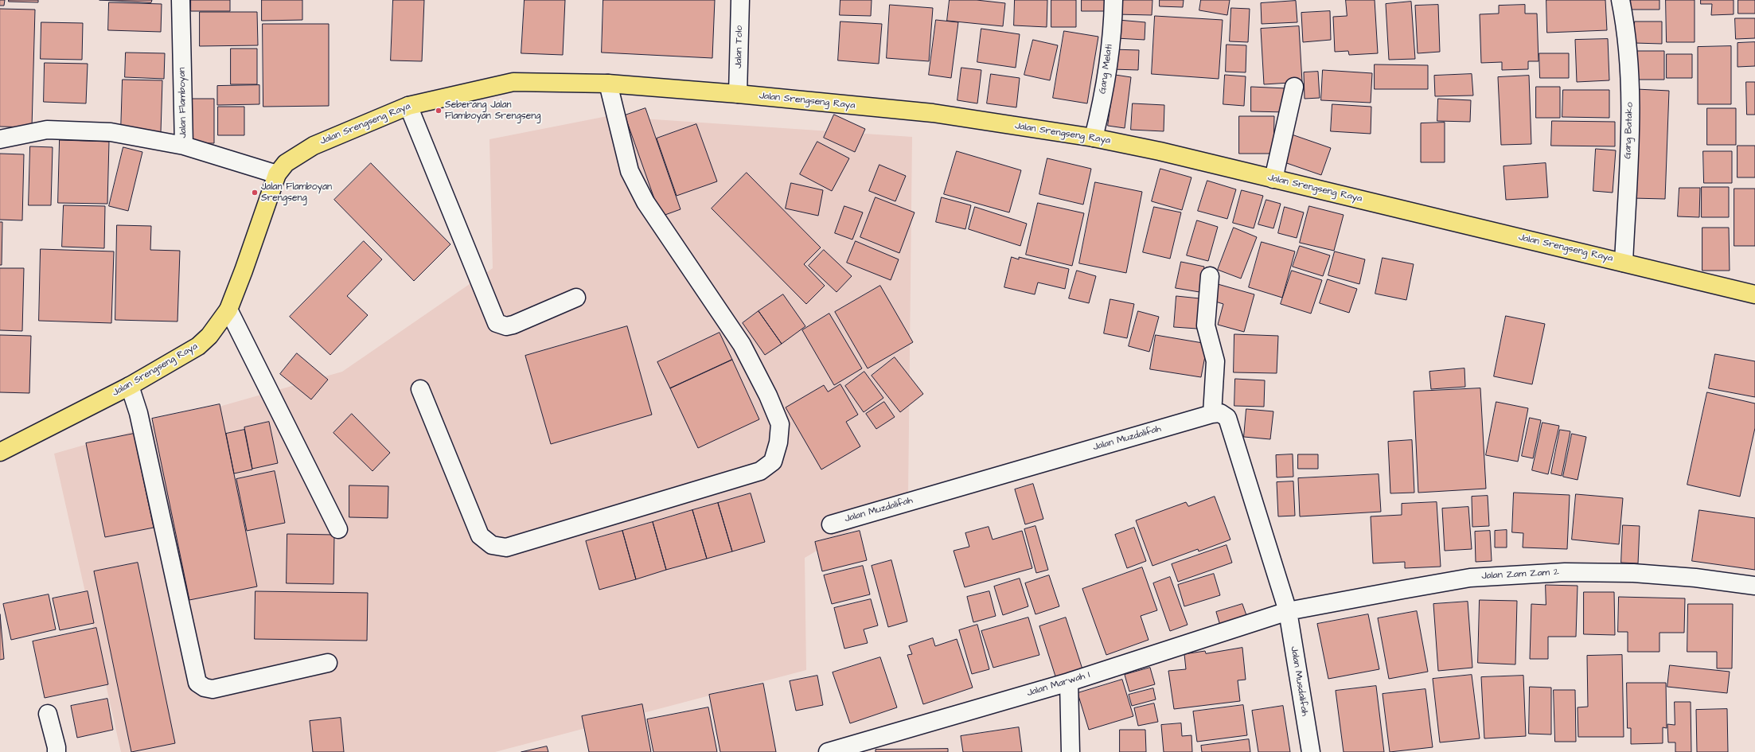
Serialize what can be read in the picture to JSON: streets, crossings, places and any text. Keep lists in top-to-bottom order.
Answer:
{
  "streets": {
    "main road": ["Jalan Srengseng Raya"],
    "street": [
      "Jalan Tolo",
      "Gang Melati",
      "Jalan Flamboyan",
      "Gang Batako",
      "Jalan Muzdalifah",
      "Jalan Zam Zam 2",
      "Jalan Musdalifah",
      "Jalan Marwah I"
    ]
  },
  "crossings": [
    ["Jalan Tolo", "Jalan Srengseng Raya"],
    ["Gang Melati", "Jalan Srengseng Raya"],
    ["Jalan Srengseng Raya", "Jalan Flamboyan"],
    ["Jalan Srengseng Raya", "Gang Batako"],
    ["Jalan Zam Zam 2", "Jalan Musdalifah"],
    ["Jalan Zam Zam 2", "Jalan Marwah I"],
    ["Jalan Musdalifah", "Jalan Marwah I"]
  ],
  "places": ["Seberang Jalan Flamboyan Srengseng", "Jalan Flamboyan Srengseng"]
}
